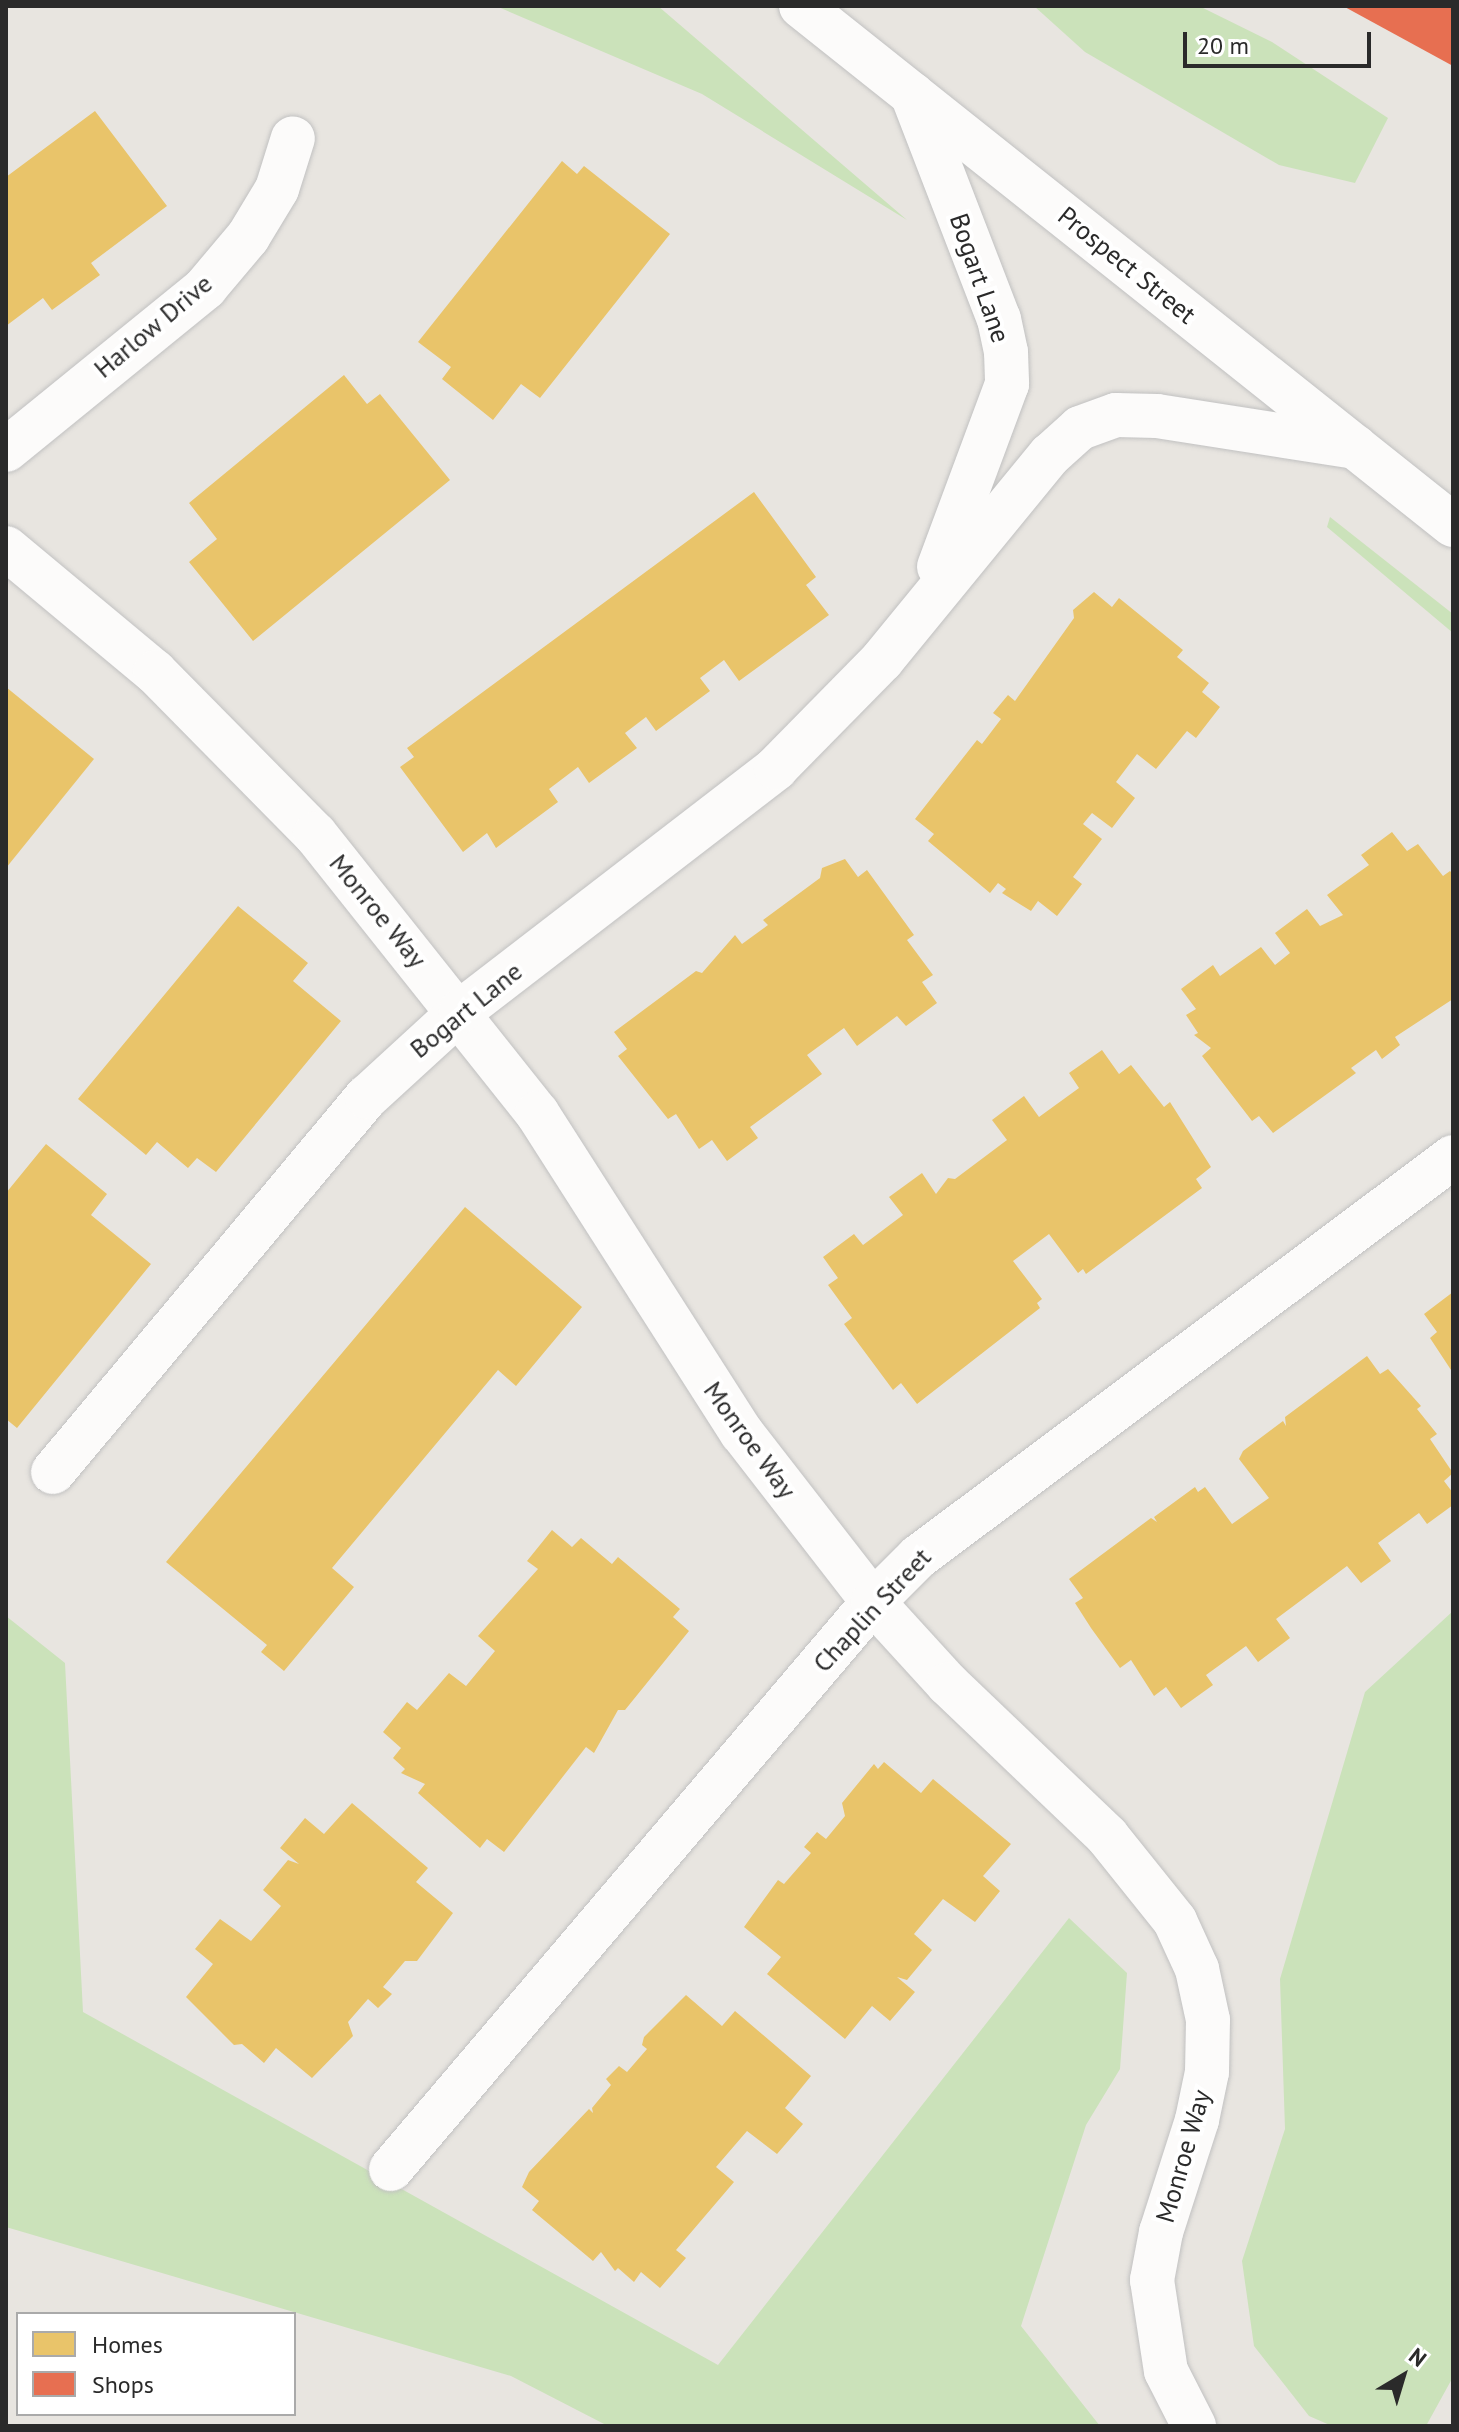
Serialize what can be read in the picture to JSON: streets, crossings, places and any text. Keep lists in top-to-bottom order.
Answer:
{
  "streets": {
    "street": [
      "Prospect Street",
      "Bogart Lane",
      "Harlow Drive",
      "Monroe Way",
      "Chaplin Street"
    ]
  },
  "crossings": [
    ["Prospect Street", "Bogart Lane"],
    ["Bogart Lane", "Monroe Way"],
    ["Monroe Way", "Chaplin Street"]
  ],
  "legend": ["Homes", "Shops"],
  "scale_bar": "20 m",
  "north": "top right"
}
